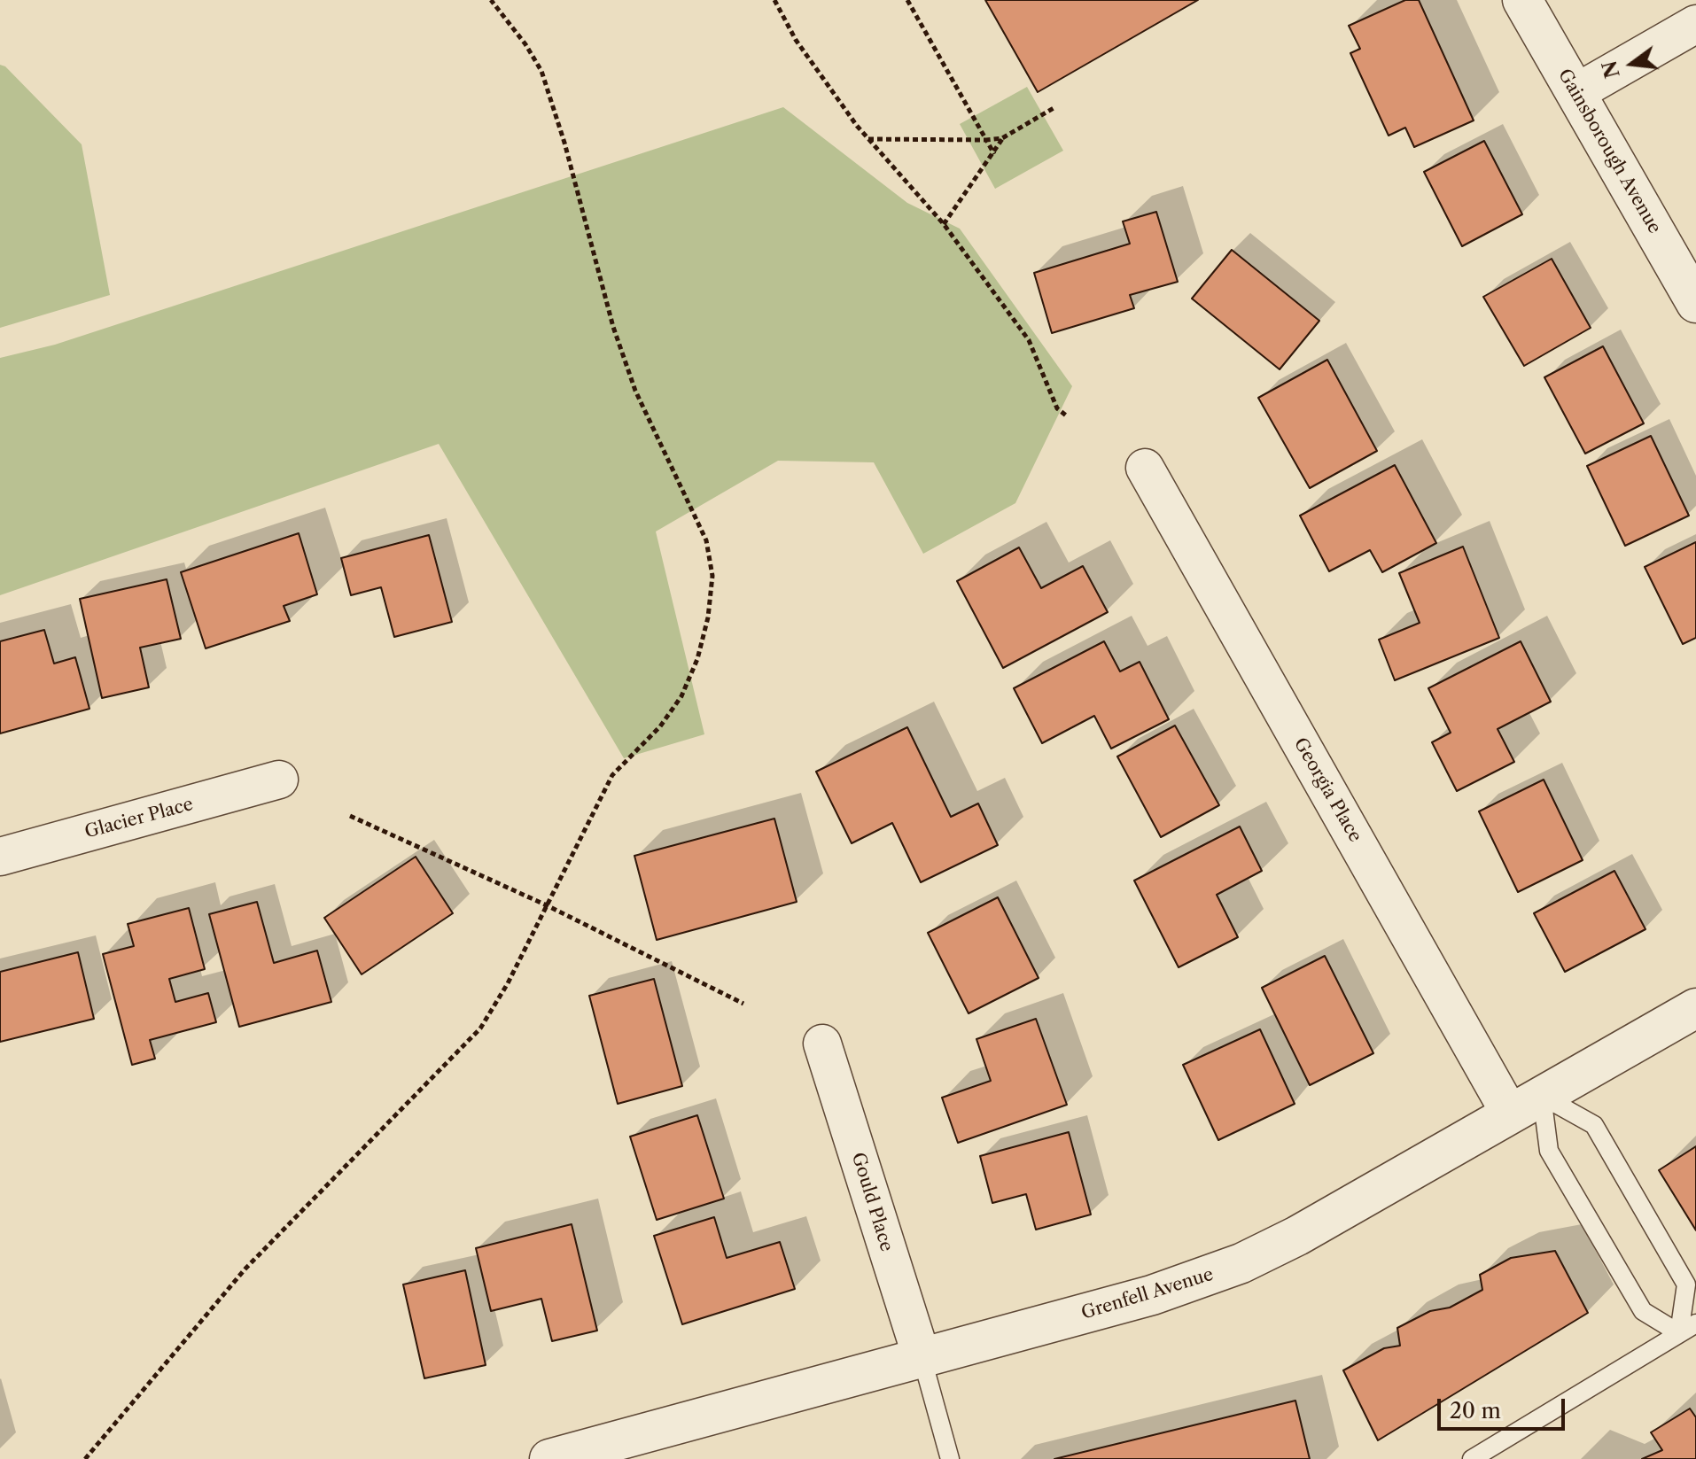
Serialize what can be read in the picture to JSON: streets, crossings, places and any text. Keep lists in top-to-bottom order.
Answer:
{
  "streets": {
    "street": [
      "Gainsborough Avenue",
      "Georgia Place",
      "Glacier Place",
      "Gould Place",
      "Grenfell Avenue"
    ]
  },
  "crossings": [
    ["Georgia Place", "Grenfell Avenue"],
    ["Gould Place", "Grenfell Avenue"]
  ],
  "scale_bar": "20 m",
  "north": "left"
}
